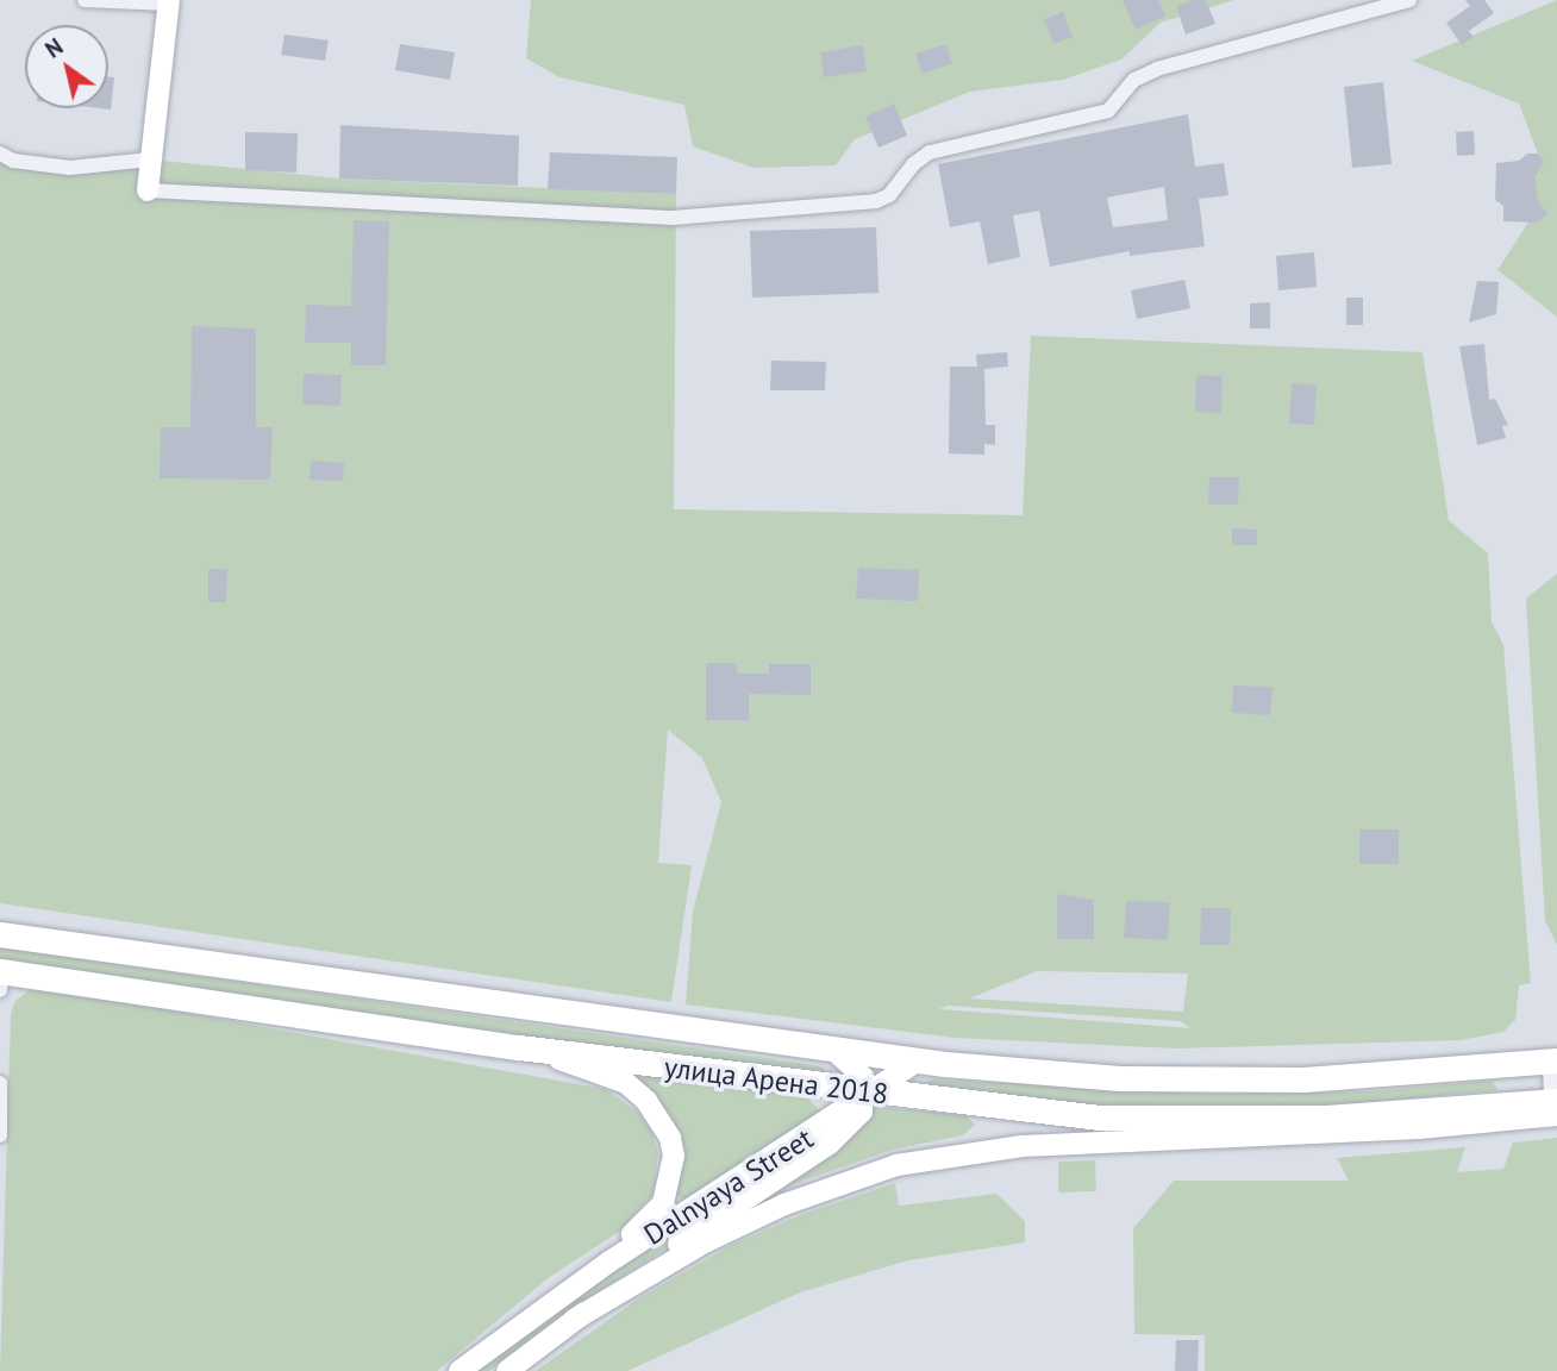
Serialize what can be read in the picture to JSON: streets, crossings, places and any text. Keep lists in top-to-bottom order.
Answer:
{
  "streets": {
    "main road": ["улица Арена 2018", "Dalnyaya Street"]
  },
  "crossings": [
    ["улица Арена 2018", "Dalnyaya Street"]
  ],
  "north": "top left"
}
